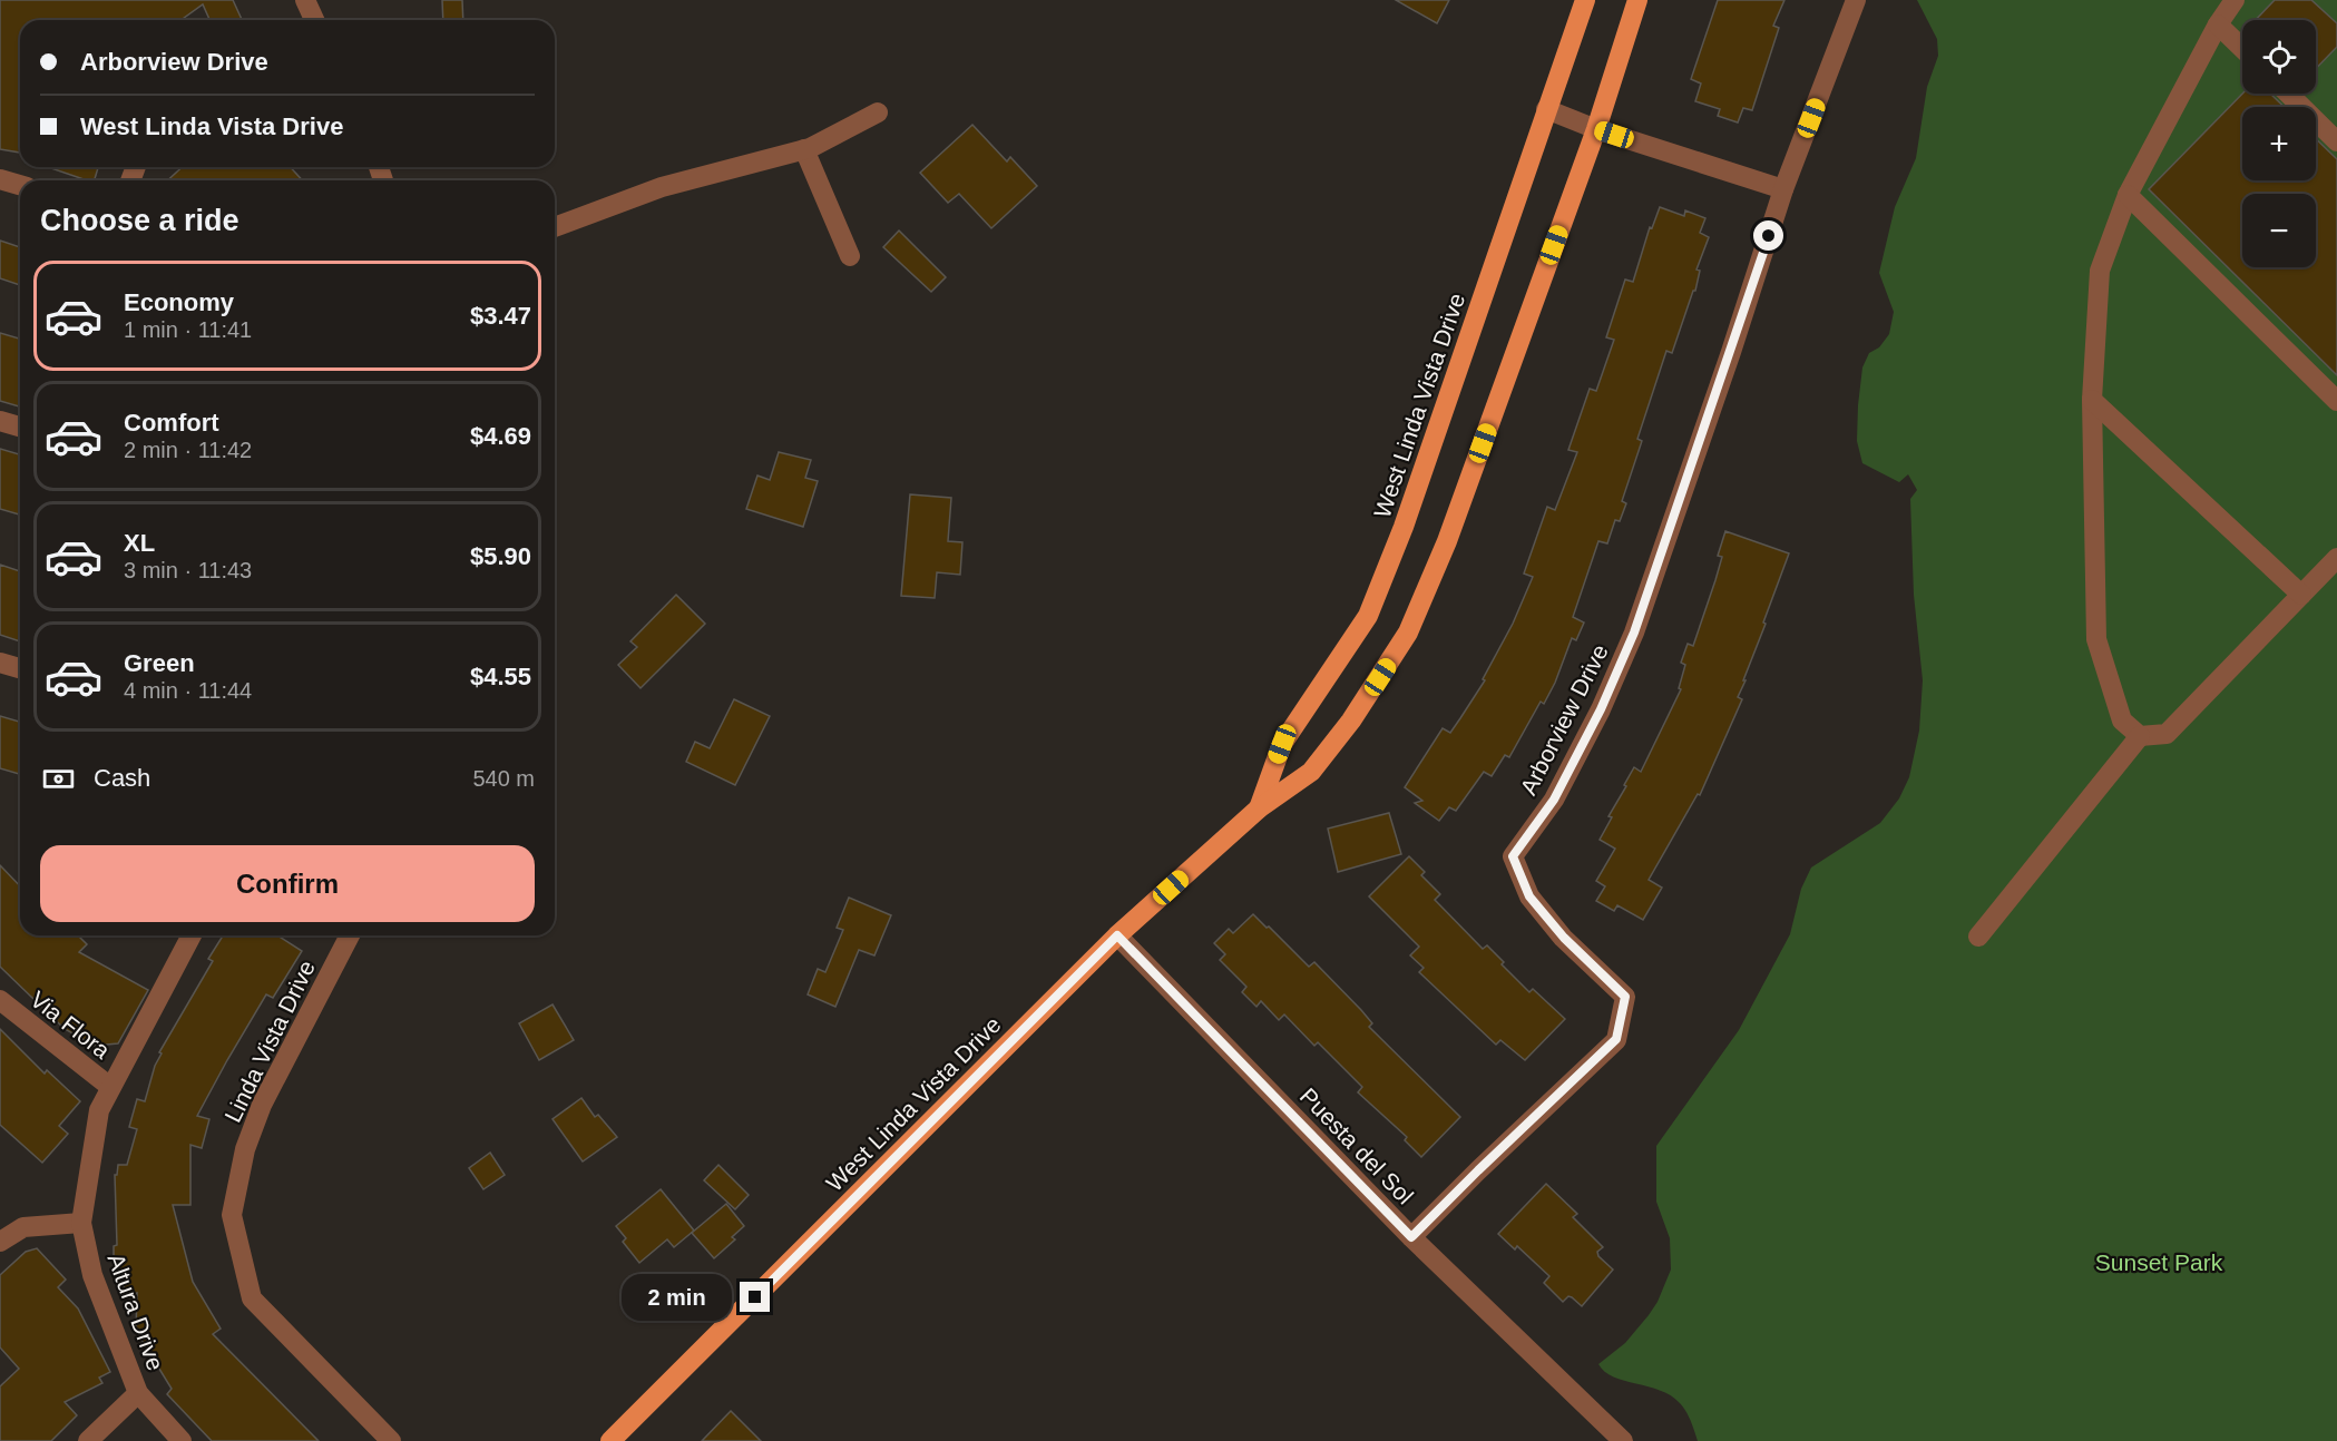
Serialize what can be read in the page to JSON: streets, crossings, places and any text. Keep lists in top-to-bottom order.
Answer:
{
  "streets": {
    "main road": ["West Linda Vista Drive"],
    "street": [
      "Arborview Drive",
      "Via Flora",
      "Linda Vista Drive",
      "Puesta del Sol",
      "Altura Drive"
    ]
  },
  "crossings": [
    ["West Linda Vista Drive", "Puesta del Sol"],
    ["Arborview Drive", "Puesta del Sol"],
    ["Via Flora", "Altura Drive"]
  ],
  "parks": ["Sunset Park"],
  "page": {
    "map_buttons": ["+", "−"],
    "banner": ["Arborview Drive", "West Linda Vista Drive"],
    "heading": "Choose a ride",
    "list": [
      {
        "name": "Economy",
        "note": "1 min · 11:41",
        "value": "$3.47"
      },
      {
        "name": "Comfort",
        "note": "2 min · 11:42",
        "value": "$4.69"
      },
      {
        "name": "XL",
        "note": "3 min · 11:43",
        "value": "$5.90"
      },
      {
        "name": "Green",
        "note": "4 min · 11:44",
        "value": "$4.55"
      }
    ],
    "pay": ["Cash", "540 m"],
    "buttons": "Confirm",
    "bubble": "2 min"
  }
}
